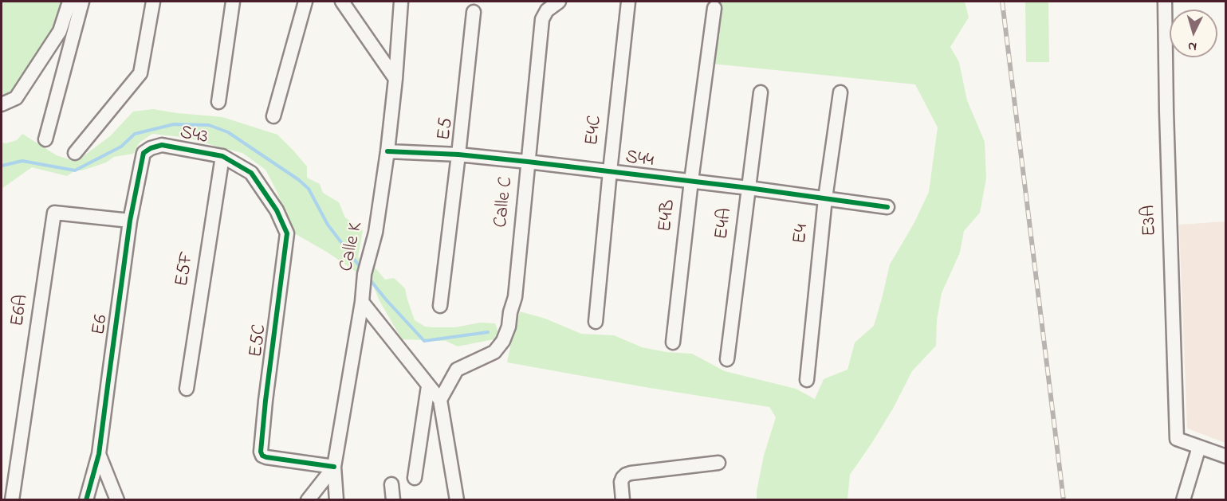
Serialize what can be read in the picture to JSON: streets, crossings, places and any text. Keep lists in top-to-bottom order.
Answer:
{
  "streets": {
    "street": [
      "E5",
      "E4C",
      "S43",
      "S44",
      "Calle C",
      "E4B",
      "E3A",
      "E4A",
      "E4",
      "Calle K",
      "E5F",
      "E6A",
      "E6",
      "E5C"
    ]
  },
  "crossings": [
    ["E5", "S44"],
    ["E4C", "S44"],
    ["S43", "E5F"],
    ["S43", "E6"],
    ["S43", "E5C"],
    ["S44", "Calle C"],
    ["S44", "E4B"],
    ["S44", "E4A"],
    ["S44", "E4"],
    ["S44", "Calle K"],
    ["Calle K", "E5C"],
    ["E6A", "E6"]
  ],
  "north": "bottom"
}
